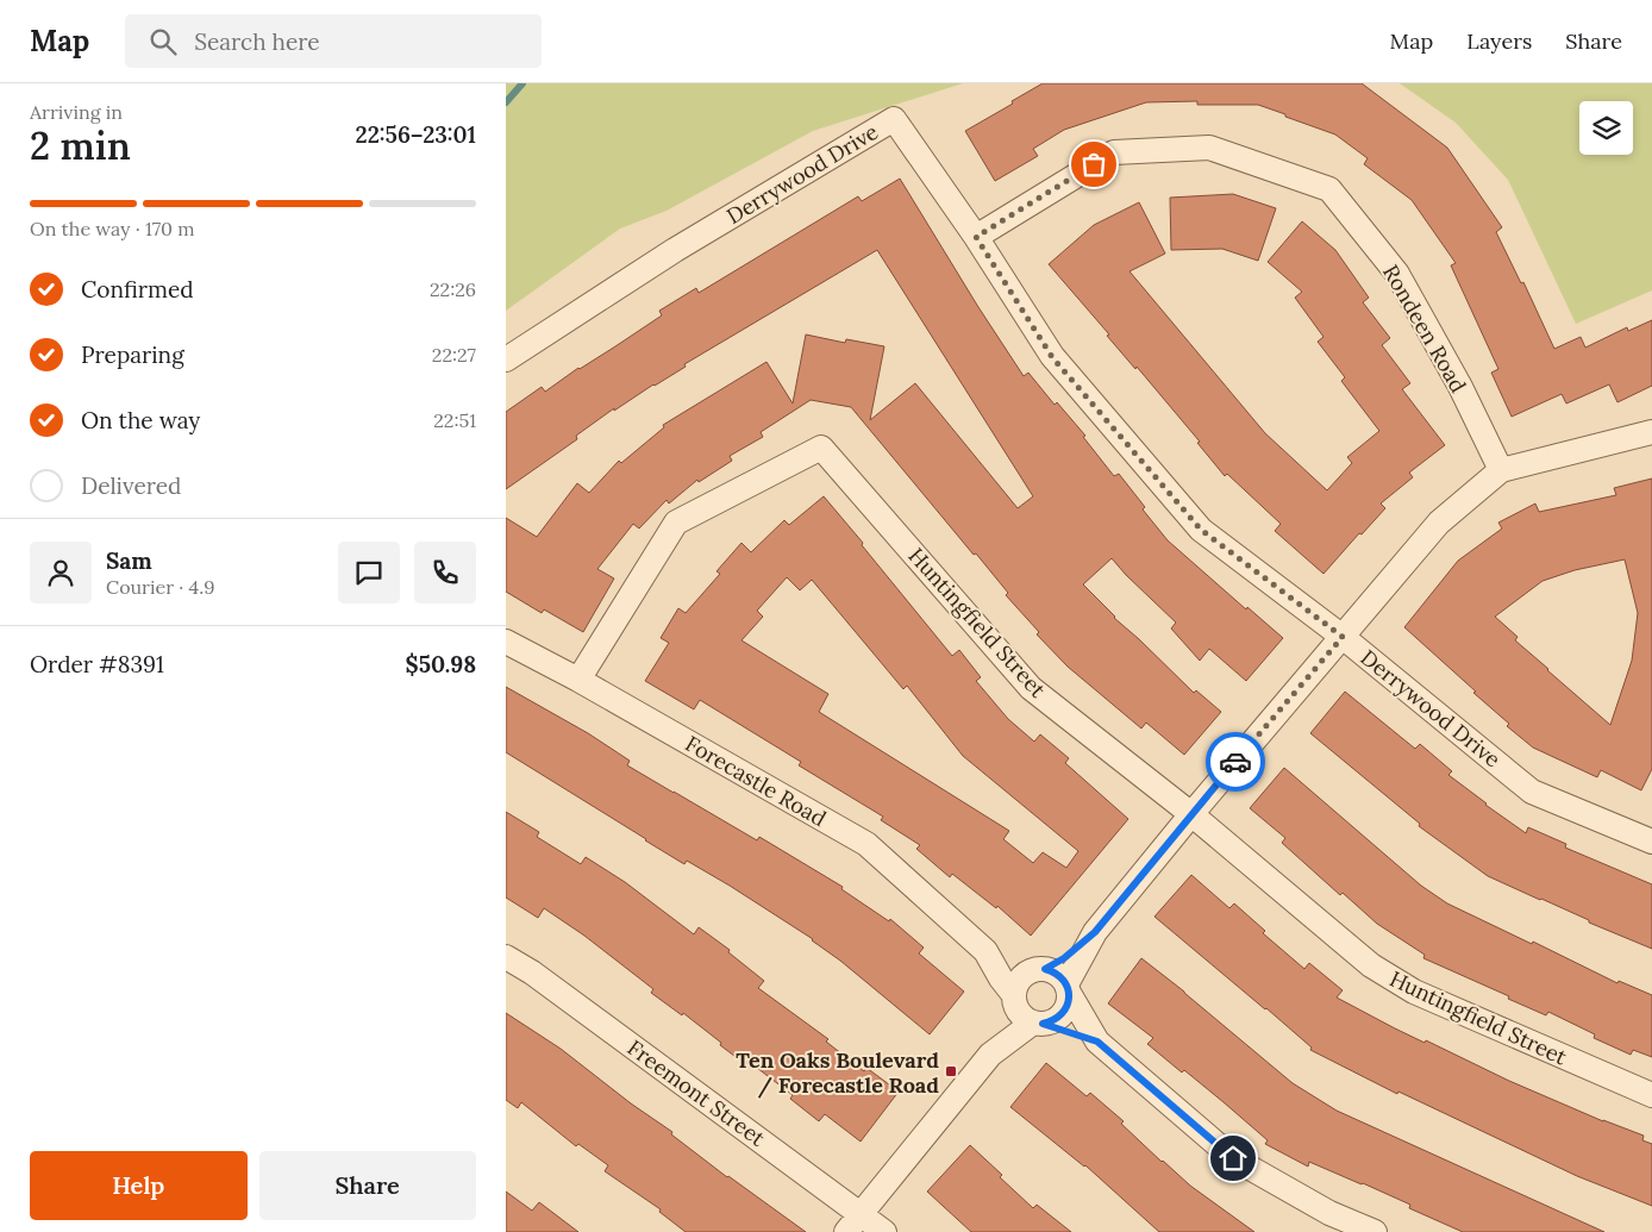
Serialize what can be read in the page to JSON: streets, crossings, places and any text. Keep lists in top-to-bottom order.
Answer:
{
  "streets": {
    "street": [
      "Derrywood Drive",
      "Rondeen Road",
      "Huntingfield Street",
      "Forecastle Road",
      "Freemont Street"
    ]
  },
  "crossings": [
    ["Derrywood Drive", "Rondeen Road"],
    ["Huntingfield Street", "Forecastle Road"]
  ],
  "places": {
    "transit": ["Ten Oaks Boulevard / Forecastle Road"]
  },
  "page": {
    "header": "Map",
    "search": "Search here",
    "nav": ["Map", "Layers", "Share"],
    "heading": ["2 min", "Arriving in", "22:56–23:01"],
    "panel": [
      "Sam",
      "Courier · 4.9",
      "Order #8391",
      "$50.98"
    ],
    "bar": "On the way · 170 m",
    "list": [
      ["Confirmed", "22:26"],
      ["Preparing", "22:27"],
      ["On the way", "22:51"],
      "Delivered"
    ],
    "buttons": ["Help", "Share"]
  }
}
